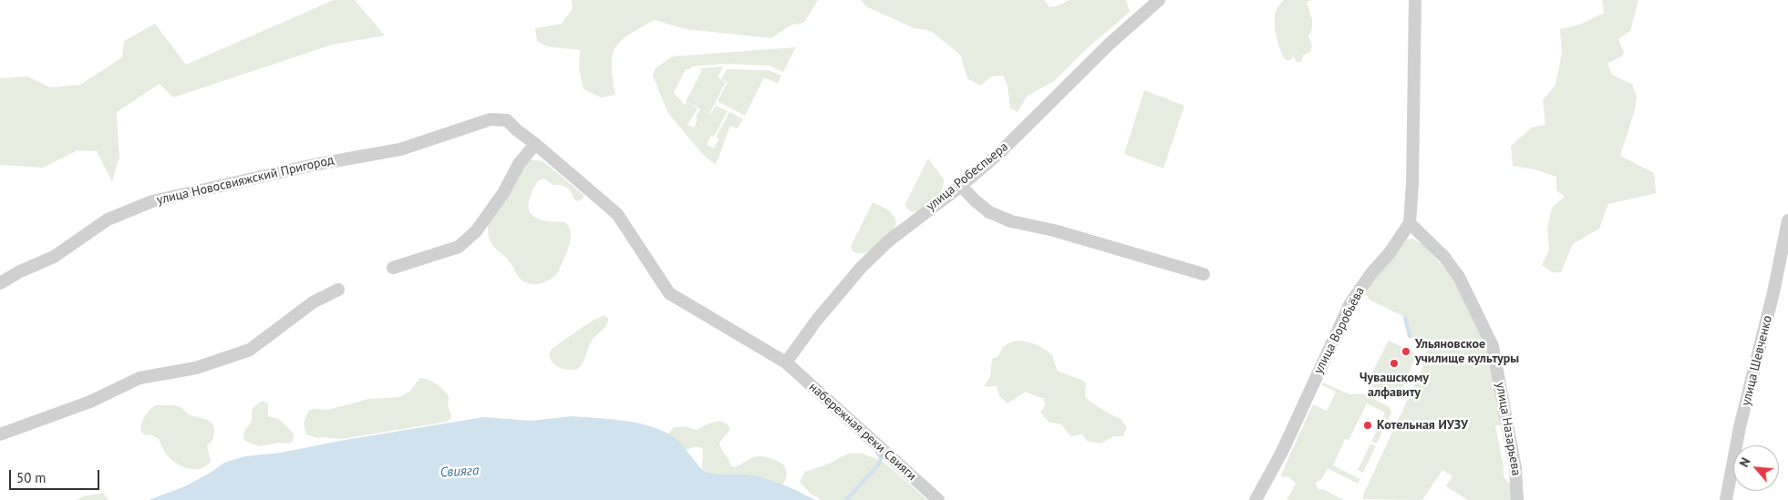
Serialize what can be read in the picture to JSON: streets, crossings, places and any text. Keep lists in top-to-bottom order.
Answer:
{
  "streets": {
    "street": [
      "улица Робеспьера",
      "улица Новосвияжский Пригород",
      "улица Воробьёва",
      "улица Шевченко",
      "улица Назарьева",
      "набережная реки Свияги"
    ]
  },
  "crossings": [
    ["улица Робеспьера", "набережная реки Свияги"],
    ["улица Новосвияжский Пригород", "набережная реки Свияги"],
    ["улица Воробьёва", "улица Назарьева"]
  ],
  "water": ["Свияга"],
  "places": ["Ульяновское училище культуры", "Чувашскому алфавиту", "Котельная ИУЗУ"],
  "scale_bar": "50 m",
  "north": "top left"
}
